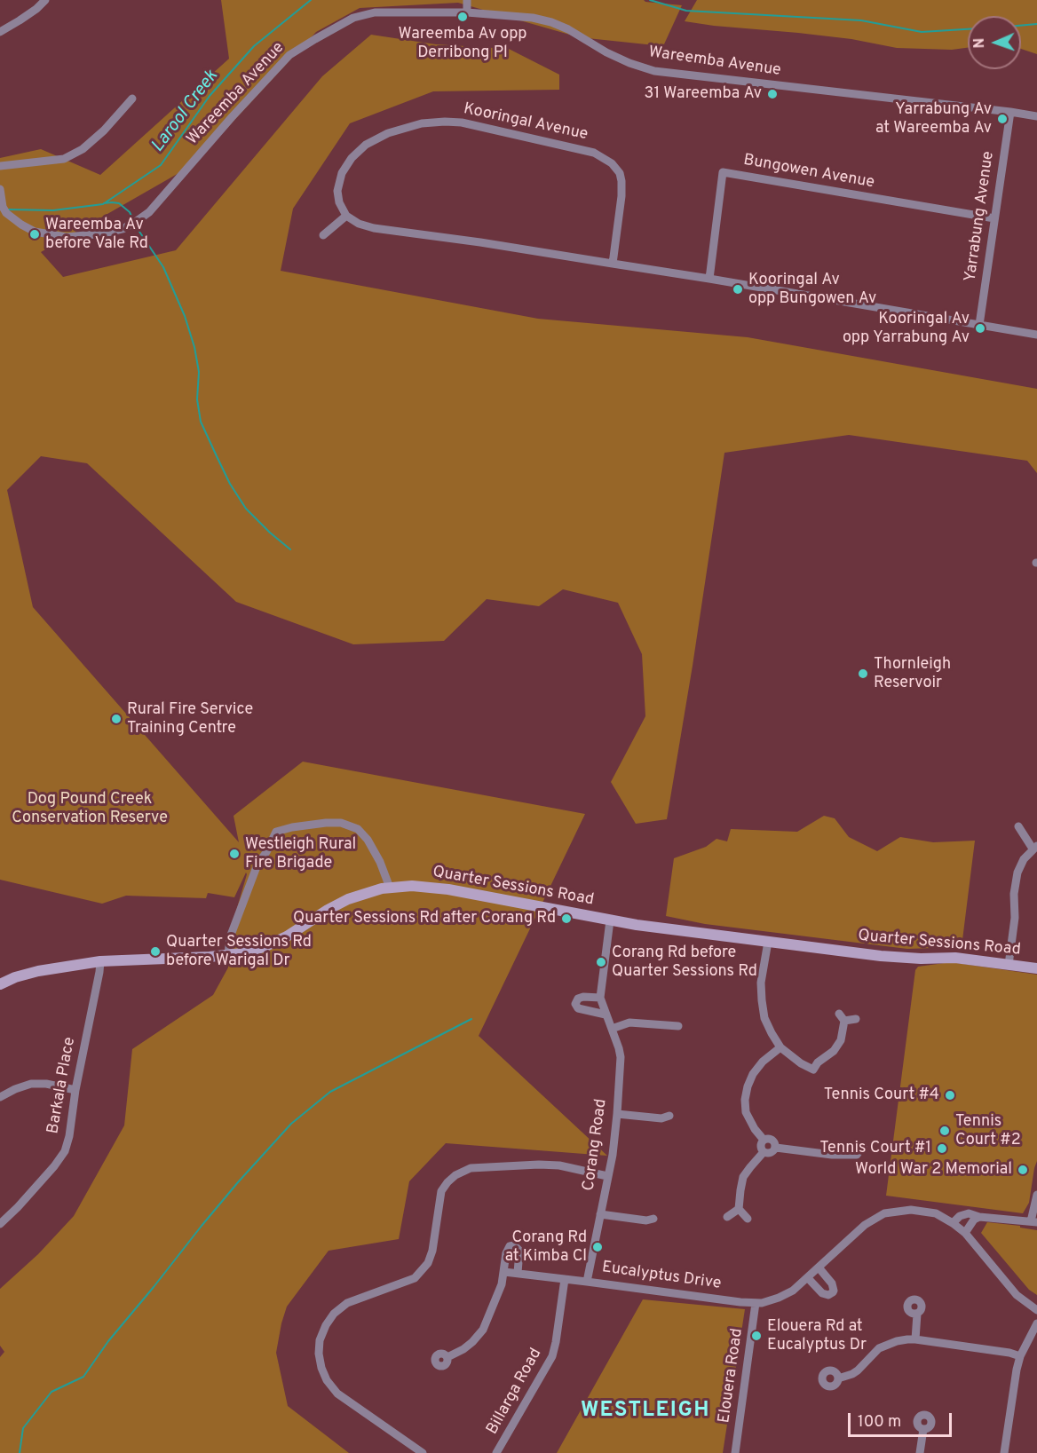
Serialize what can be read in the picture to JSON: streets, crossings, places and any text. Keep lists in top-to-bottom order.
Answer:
{
  "streets": {
    "main road": ["Quarter Sessions Road"],
    "street": [
      "Wareemba Avenue",
      "Kooringal Avenue",
      "Bungowen Avenue",
      "Yarrabung Avenue",
      "Barkala Place",
      "Corang Road",
      "Eucalyptus Drive",
      "Elouera Road",
      "Billarga Road"
    ]
  },
  "crossings": [
    ["Wareemba Avenue", "Yarrabung Avenue"],
    ["Bungowen Avenue", "Yarrabung Avenue"],
    ["Quarter Sessions Road", "Barkala Place"],
    ["Quarter Sessions Road", "Corang Road"],
    ["Corang Road", "Eucalyptus Drive"],
    ["Eucalyptus Drive", "Elouera Road"],
    ["Eucalyptus Drive", "Billarga Road"]
  ],
  "districts": ["WESTLEIGH"],
  "water": ["Larool Creek"],
  "parks": ["Dog Pound Creek Conservation Reserve"],
  "places": [
    "Wareemba Av opp Derribong Pl",
    "31 Wareemba Av",
    "Yarrabung Av at Wareemba Av",
    "Wareemba Av before Vale Rd",
    "Kooringal Av opp Bungowen Av",
    "Kooringal Av opp Yarrabung Av",
    "Thornleigh Reservoir",
    "Rural Fire Service Training Centre",
    "Westleigh Rural Fire Brigade",
    "Quarter Sessions Rd after Corang Rd",
    "Quarter Sessions Rd before Warigal Dr",
    "Corang Rd before Quarter Sessions Rd",
    "Tennis Court #4",
    "Tennis Court #2",
    "Tennis Court #1",
    "World War 2 Memorial",
    "Corang Rd at Kimba Cl",
    "Elouera Rd at Eucalyptus Dr"
  ],
  "scale_bar": "100 m",
  "north": "left"
}
